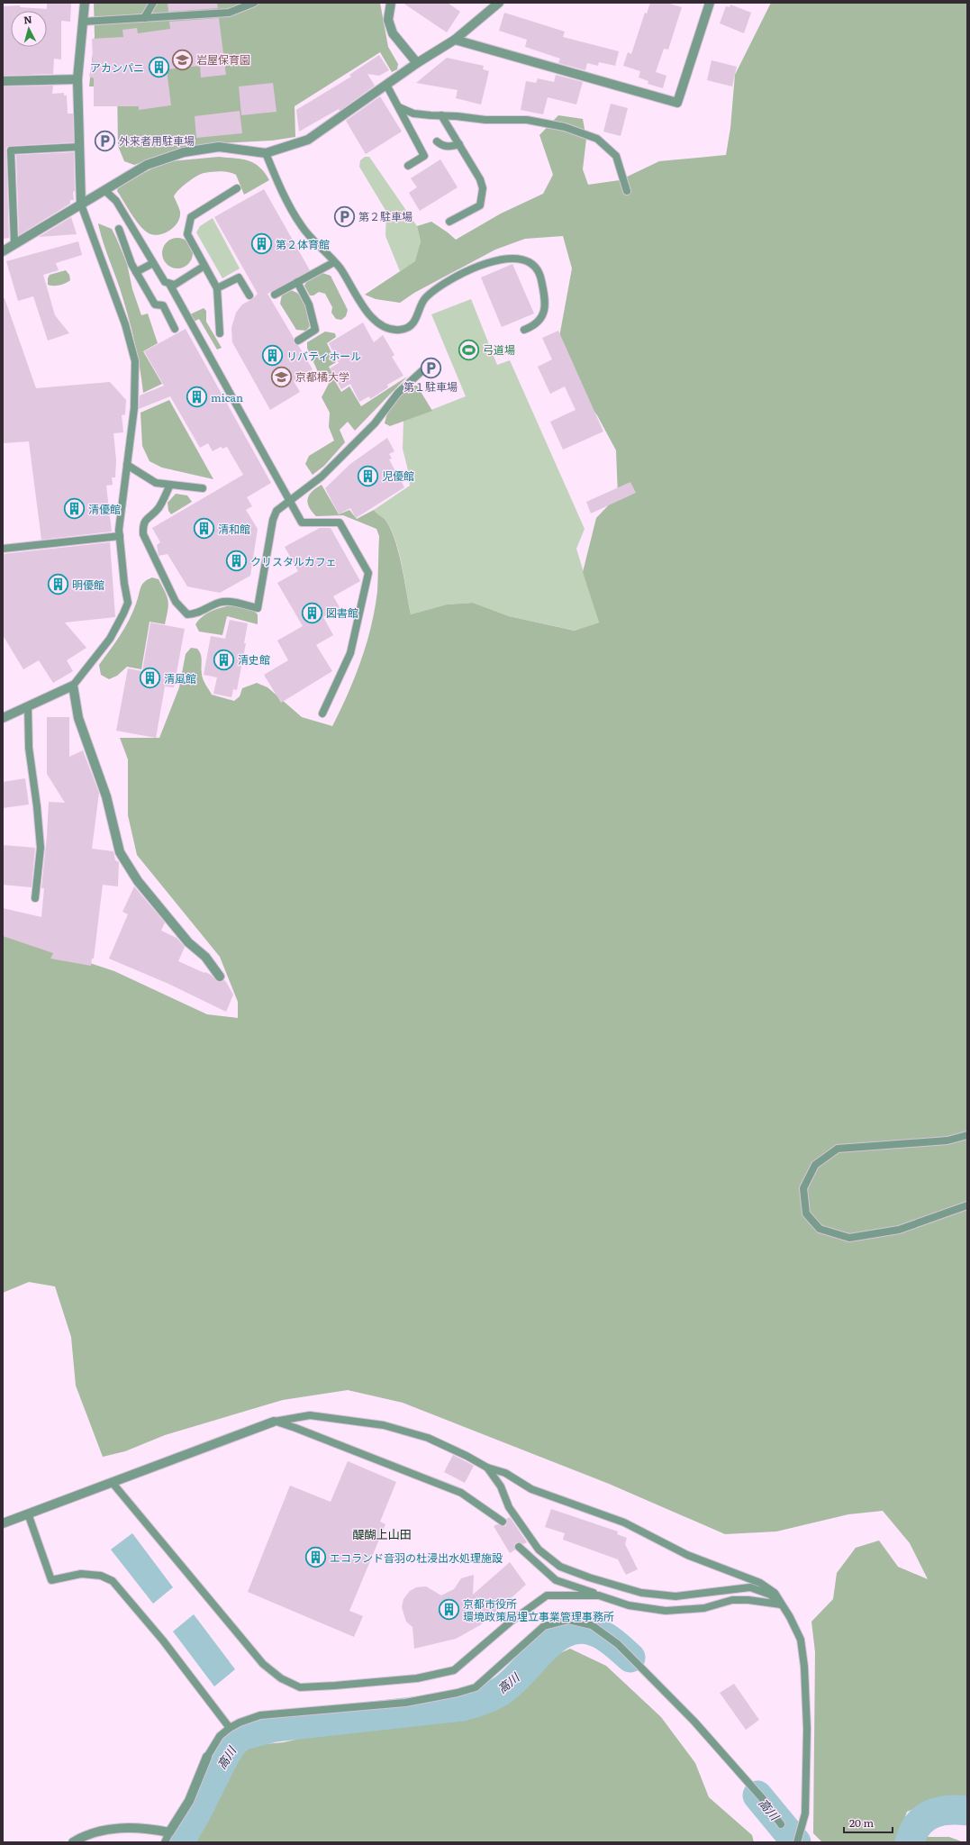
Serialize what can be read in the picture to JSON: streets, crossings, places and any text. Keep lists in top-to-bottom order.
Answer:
{
  "districts": ["醍醐上山田"],
  "water": ["高川"],
  "places": {
    "school or university": ["岩屋保育園", "京都橘大学"],
    "building": [
      "アカンパニ",
      "第２体育館",
      "リバティホール",
      "mican",
      "児優館",
      "清優館",
      "清和館",
      "クリスタルカフェ",
      "明優館",
      "図書館",
      "清史館",
      "清風館",
      "エコランド音羽の杜浸出水処理施設",
      "京都市役所 環境政策局埋立事業管理事務所"
    ],
    "parking": ["外来者用駐車場", "第２駐車場", "第１駐車場"],
    "sports": ["弓道場"]
  },
  "scale_bar": "20 m",
  "north": "top"
}
